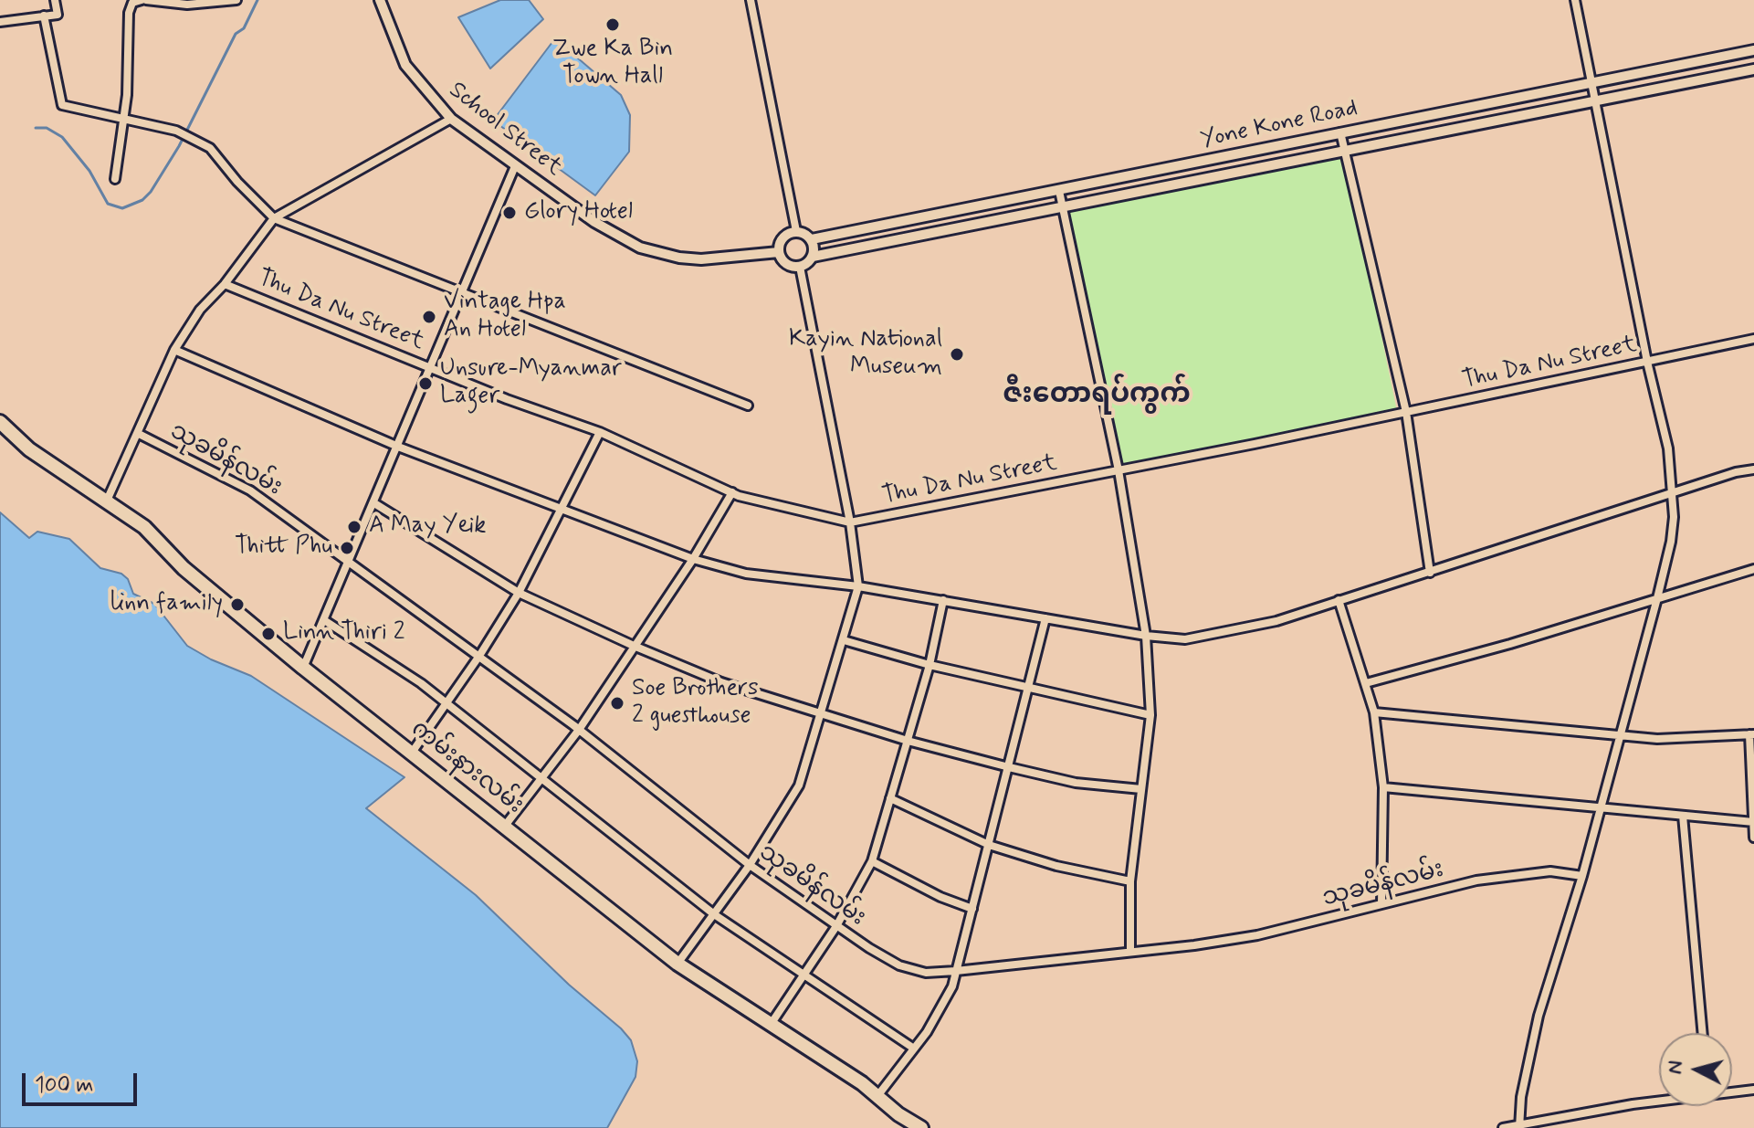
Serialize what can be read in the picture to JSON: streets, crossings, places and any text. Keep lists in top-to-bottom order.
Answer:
{
  "streets": {
    "main road": ["ကမ်းနားလမ်း"],
    "street": [
      "Yone Kone Road",
      "School Street",
      "Thu Da Nu Street",
      "သုခမိန်လမ်း"
    ]
  },
  "crossings": [
    ["Yone Kone Road", "School Street"]
  ],
  "districts": ["ဇီးတောရပ်ကွက်"],
  "places": [
    "Zwe Ka Bin Town Hall",
    "Glory Hotel",
    "Vintage Hpa An Hotel",
    "Kayin National Museum",
    "Unsure-Myanmar Lager",
    "A May Yeik",
    "Thitt Phu",
    "linn family",
    "Linn Thiri 2",
    "Soe Brothers 2 guesthouse"
  ],
  "scale_bar": "100 m",
  "north": "left"
}
